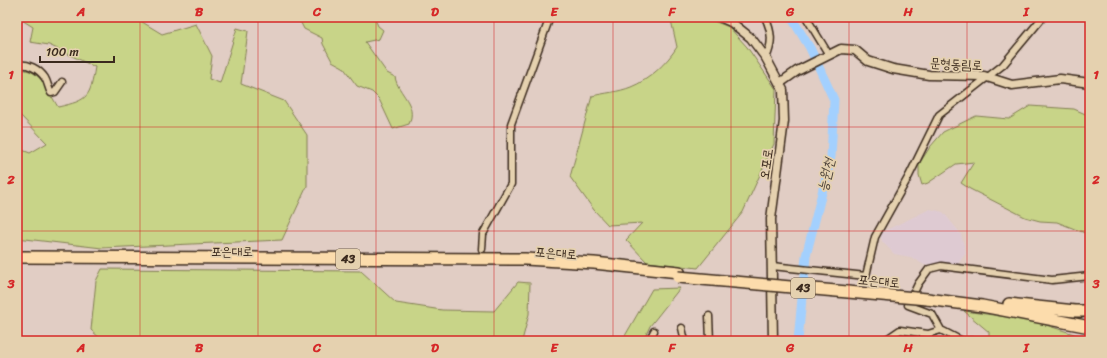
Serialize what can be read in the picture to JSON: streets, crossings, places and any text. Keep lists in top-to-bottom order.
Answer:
{
  "streets": {
    "highway": ["포은대로", "43"],
    "street": ["문형동림로", "오포로"]
  },
  "crossings": [
    ["문형동림로", "오포로"],
    ["포은대로", "43"]
  ],
  "water": ["능원천"],
  "scale_bar": "100 m",
  "grid": {
    "columns": [
      "A",
      "B",
      "C",
      "D",
      "E",
      "F",
      "G",
      "H",
      "I"
    ],
    "rows": ["1", "2", "3"]
  }
}
